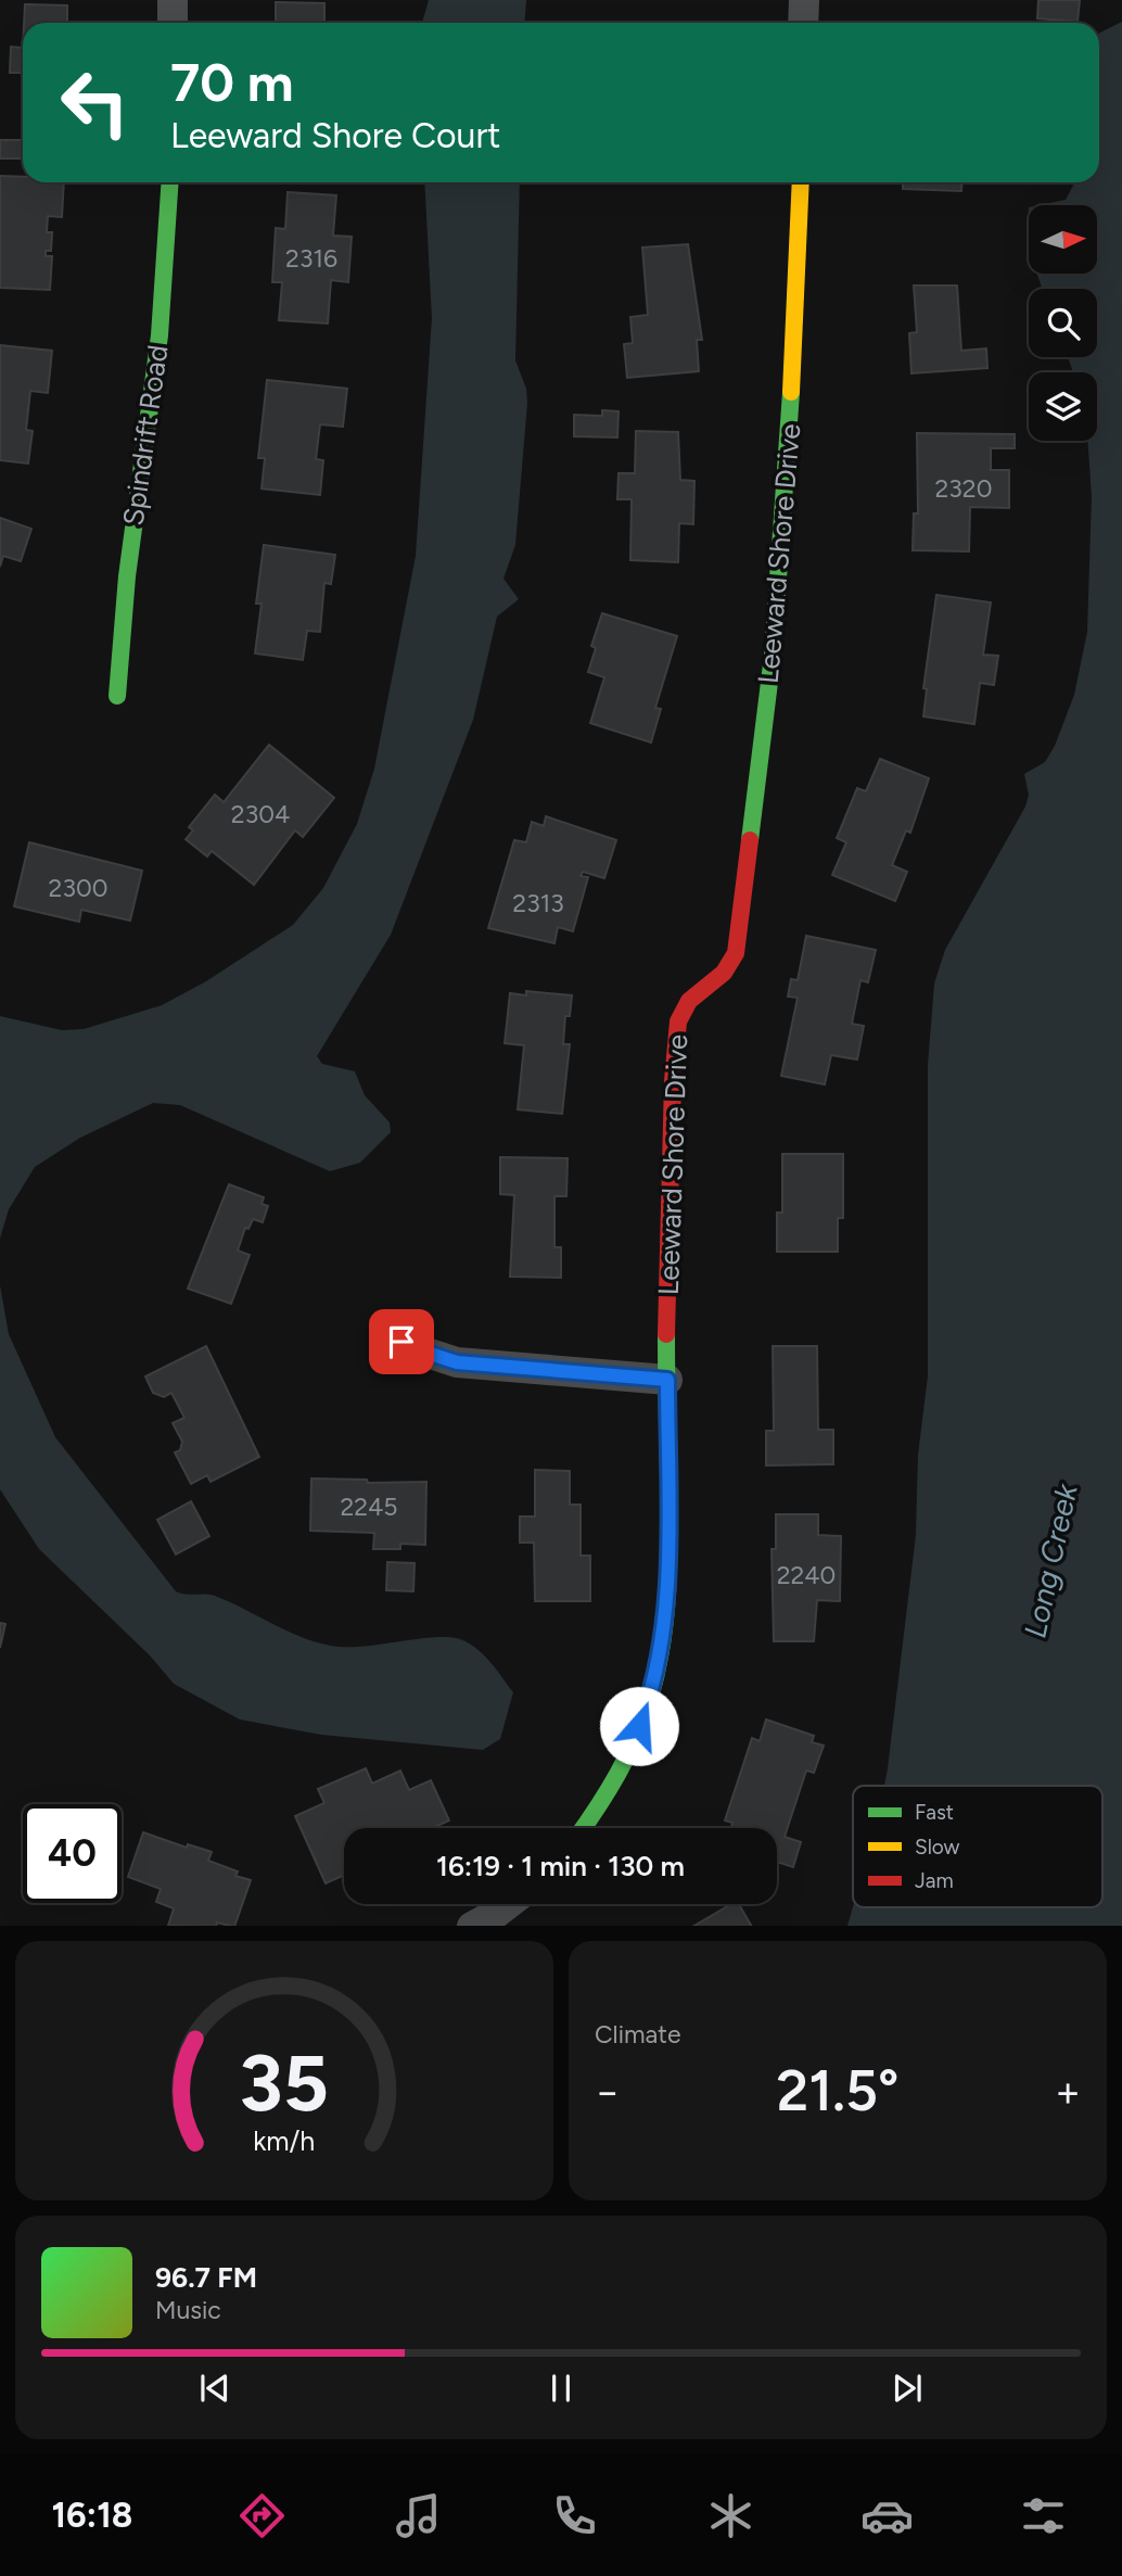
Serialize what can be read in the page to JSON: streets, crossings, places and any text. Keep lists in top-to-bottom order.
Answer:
{
  "streets": {
    "street": ["Spindrift Road", "Leeward Shore Drive"]
  },
  "water": ["Long Creek"],
  "house_numbers": [
    "2316",
    "2320",
    "2304",
    "2300",
    "2313",
    "2245",
    "2240"
  ],
  "legend": ["Fast", "Slow", "Jam"],
  "north": "right",
  "page": {
    "turn": ["70 m", "Leeward Shore Court"],
    "limit": "40",
    "trip": "16:19 · 1 min · 130 m",
    "tile": "Climate",
    "heat": ["−", "21.5°", "+"],
    "song": ["96.7 FM", "Music"],
    "tabs": "16:18",
    "gauge": ["35", "km/h"]
  }
}
